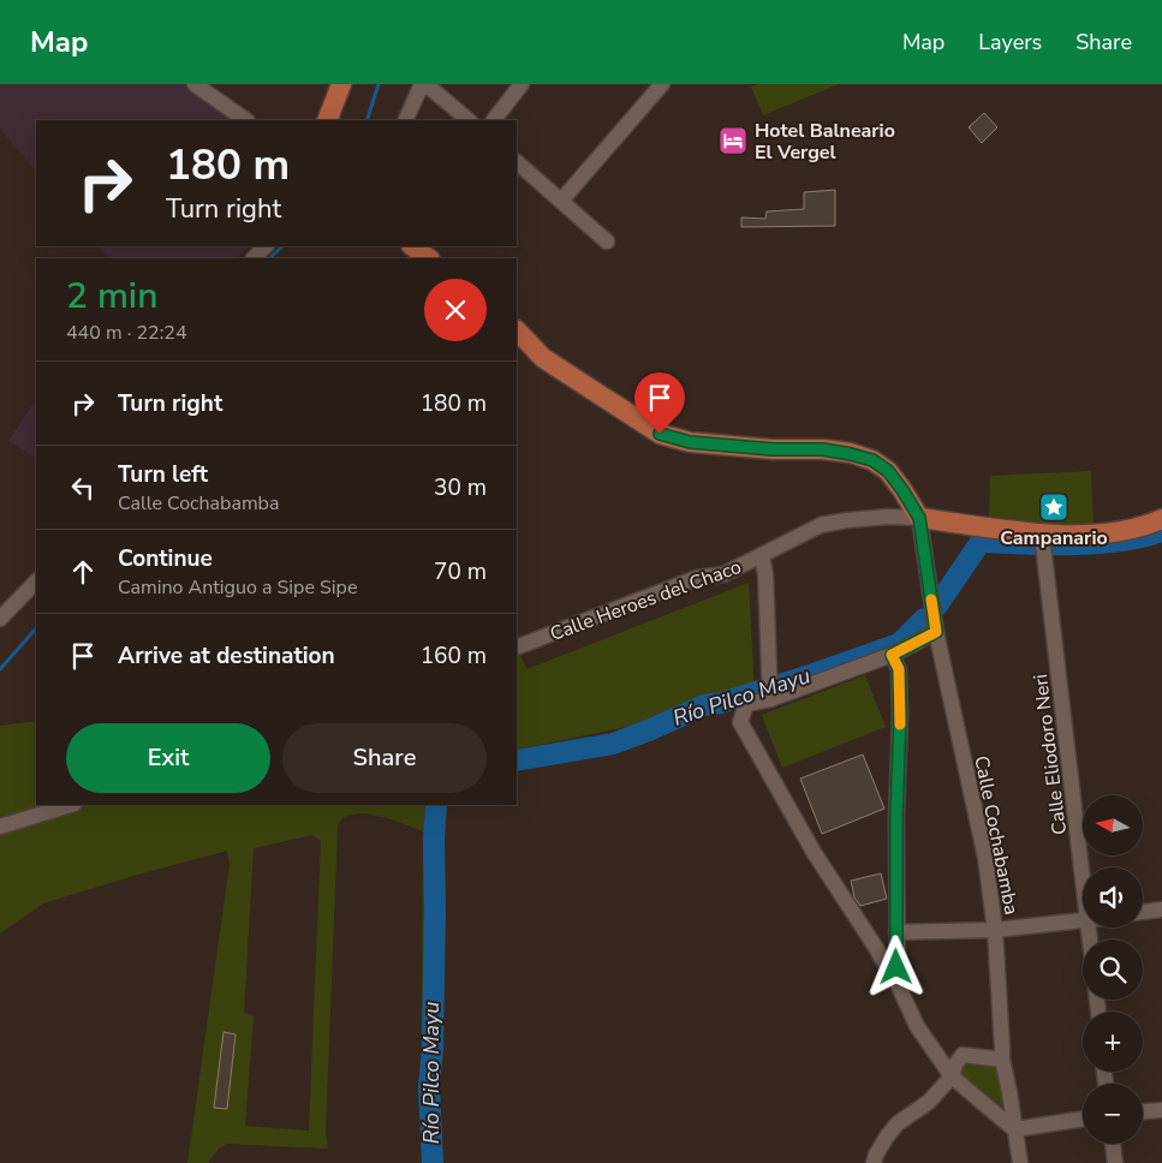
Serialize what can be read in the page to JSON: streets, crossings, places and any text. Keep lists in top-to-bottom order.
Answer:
{
  "streets": {
    "main road": ["Calle Heroes del Chaco"],
    "street": ["Calle Eliodoro Neri", "Calle Cochabamba"]
  },
  "crossings": [
    ["Calle Heroes del Chaco", "Calle Eliodoro Neri"],
    ["Calle Heroes del Chaco", "Calle Cochabamba"]
  ],
  "water": ["Río Pilco Mayu"],
  "places": {
    "hotel": ["Hotel Balneario El Vergel"],
    "place": ["Campanario"]
  },
  "north": "left",
  "page": {
    "header": "Map",
    "nav": ["Map", "Layers", "Share"],
    "turn": ["180 m", "Turn right"],
    "heading": ["2 min", "440 m · 22:24"],
    "list": [
      {
        "name": "Turn right",
        "value": "180 m"
      },
      {
        "name": "Turn left",
        "note": "Calle Cochabamba",
        "value": "30 m"
      },
      {
        "name": "Continue",
        "note": "Camino Antiguo a Sipe Sipe",
        "value": "70 m"
      },
      {
        "name": "Arrive at destination",
        "value": "160 m"
      }
    ],
    "buttons": ["Exit", "Share"],
    "map_buttons": ["+", "−"]
  }
}
